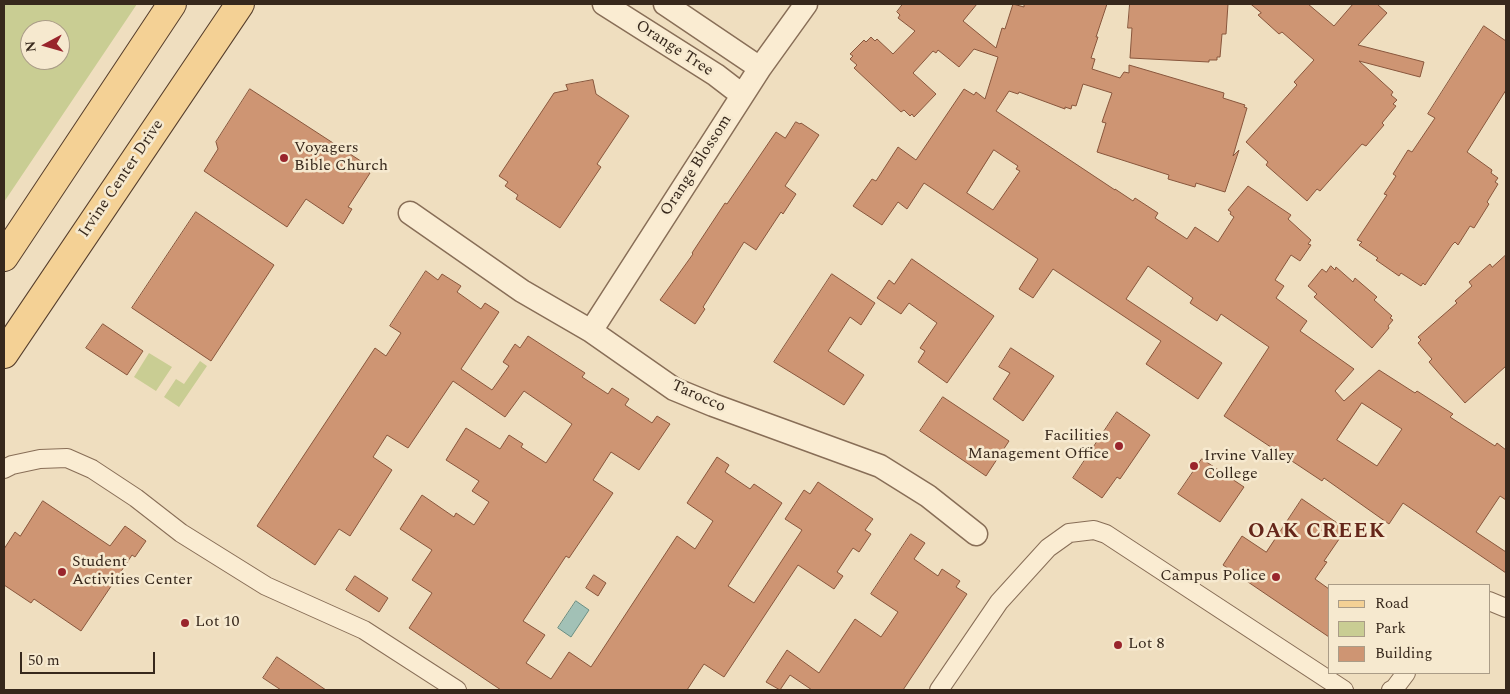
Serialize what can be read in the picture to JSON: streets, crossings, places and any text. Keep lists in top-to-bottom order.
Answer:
{
  "streets": {
    "main road": ["Irvine Center Drive"],
    "street": ["Orange Tree", "Orange Blossom", "Tarocco"]
  },
  "crossings": [
    ["Orange Tree", "Orange Blossom"],
    ["Orange Blossom", "Tarocco"]
  ],
  "districts": ["OAK CREEK"],
  "places": [
    "Voyagers Bible Church",
    "Facilities Management Office",
    "Irvine Valley College",
    "Student Activities Center",
    "Campus Police",
    "Lot 10",
    "Lot 8"
  ],
  "legend": ["Road", "Park", "Building"],
  "scale_bar": "50 m",
  "north": "left"
}
